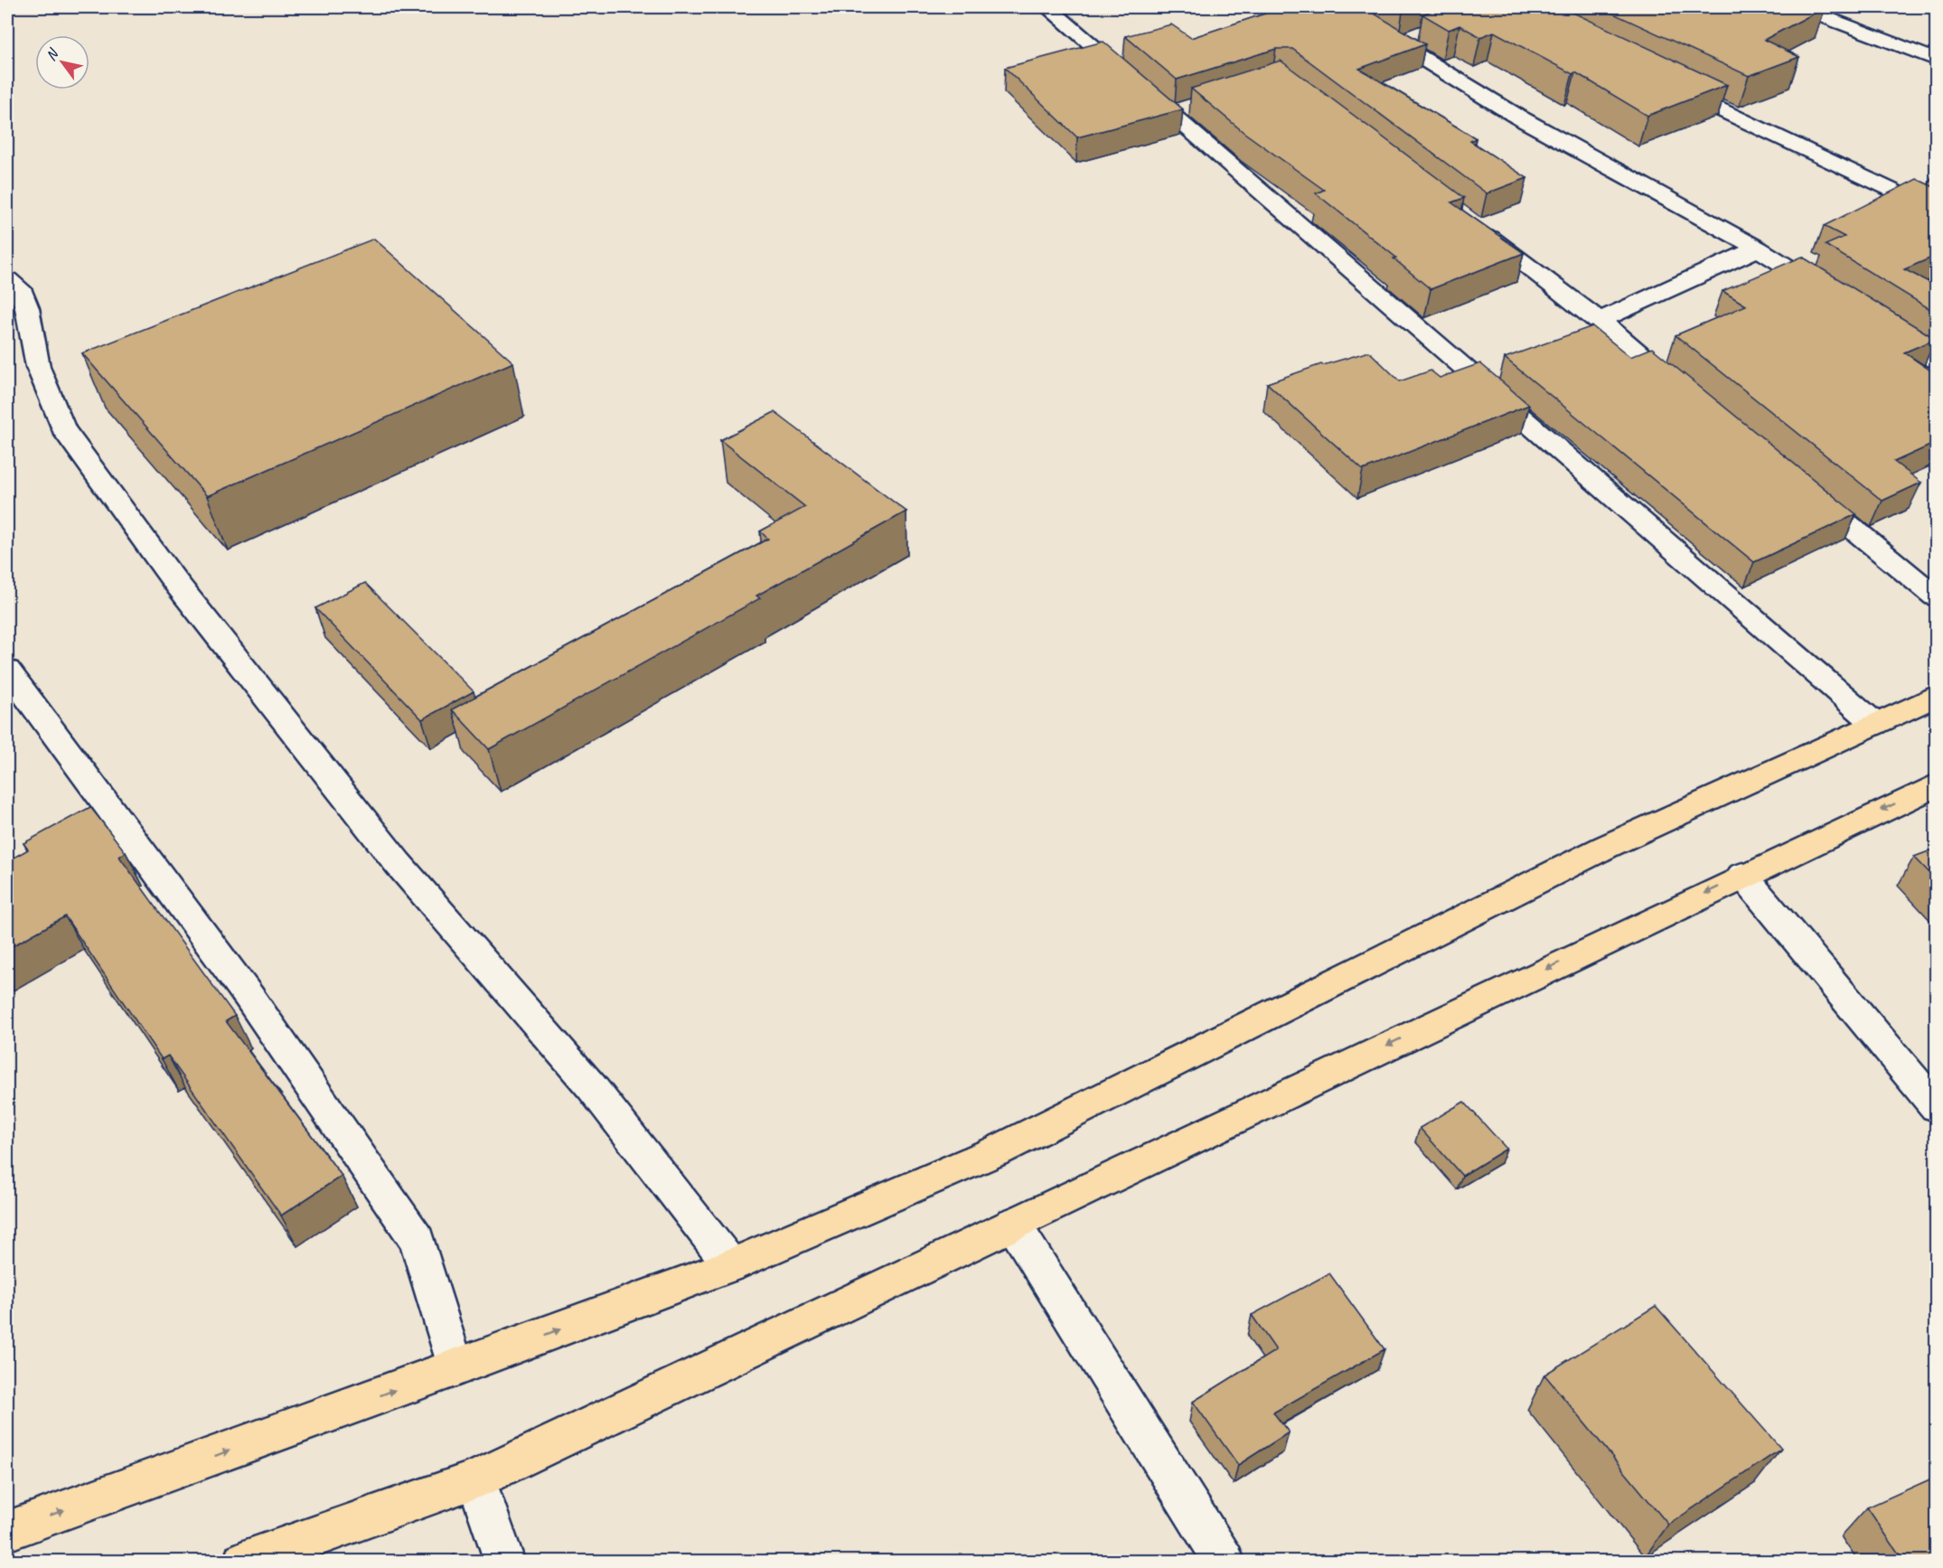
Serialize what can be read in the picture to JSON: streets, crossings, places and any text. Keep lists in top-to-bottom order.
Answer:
{
  "north": "top left"
}
